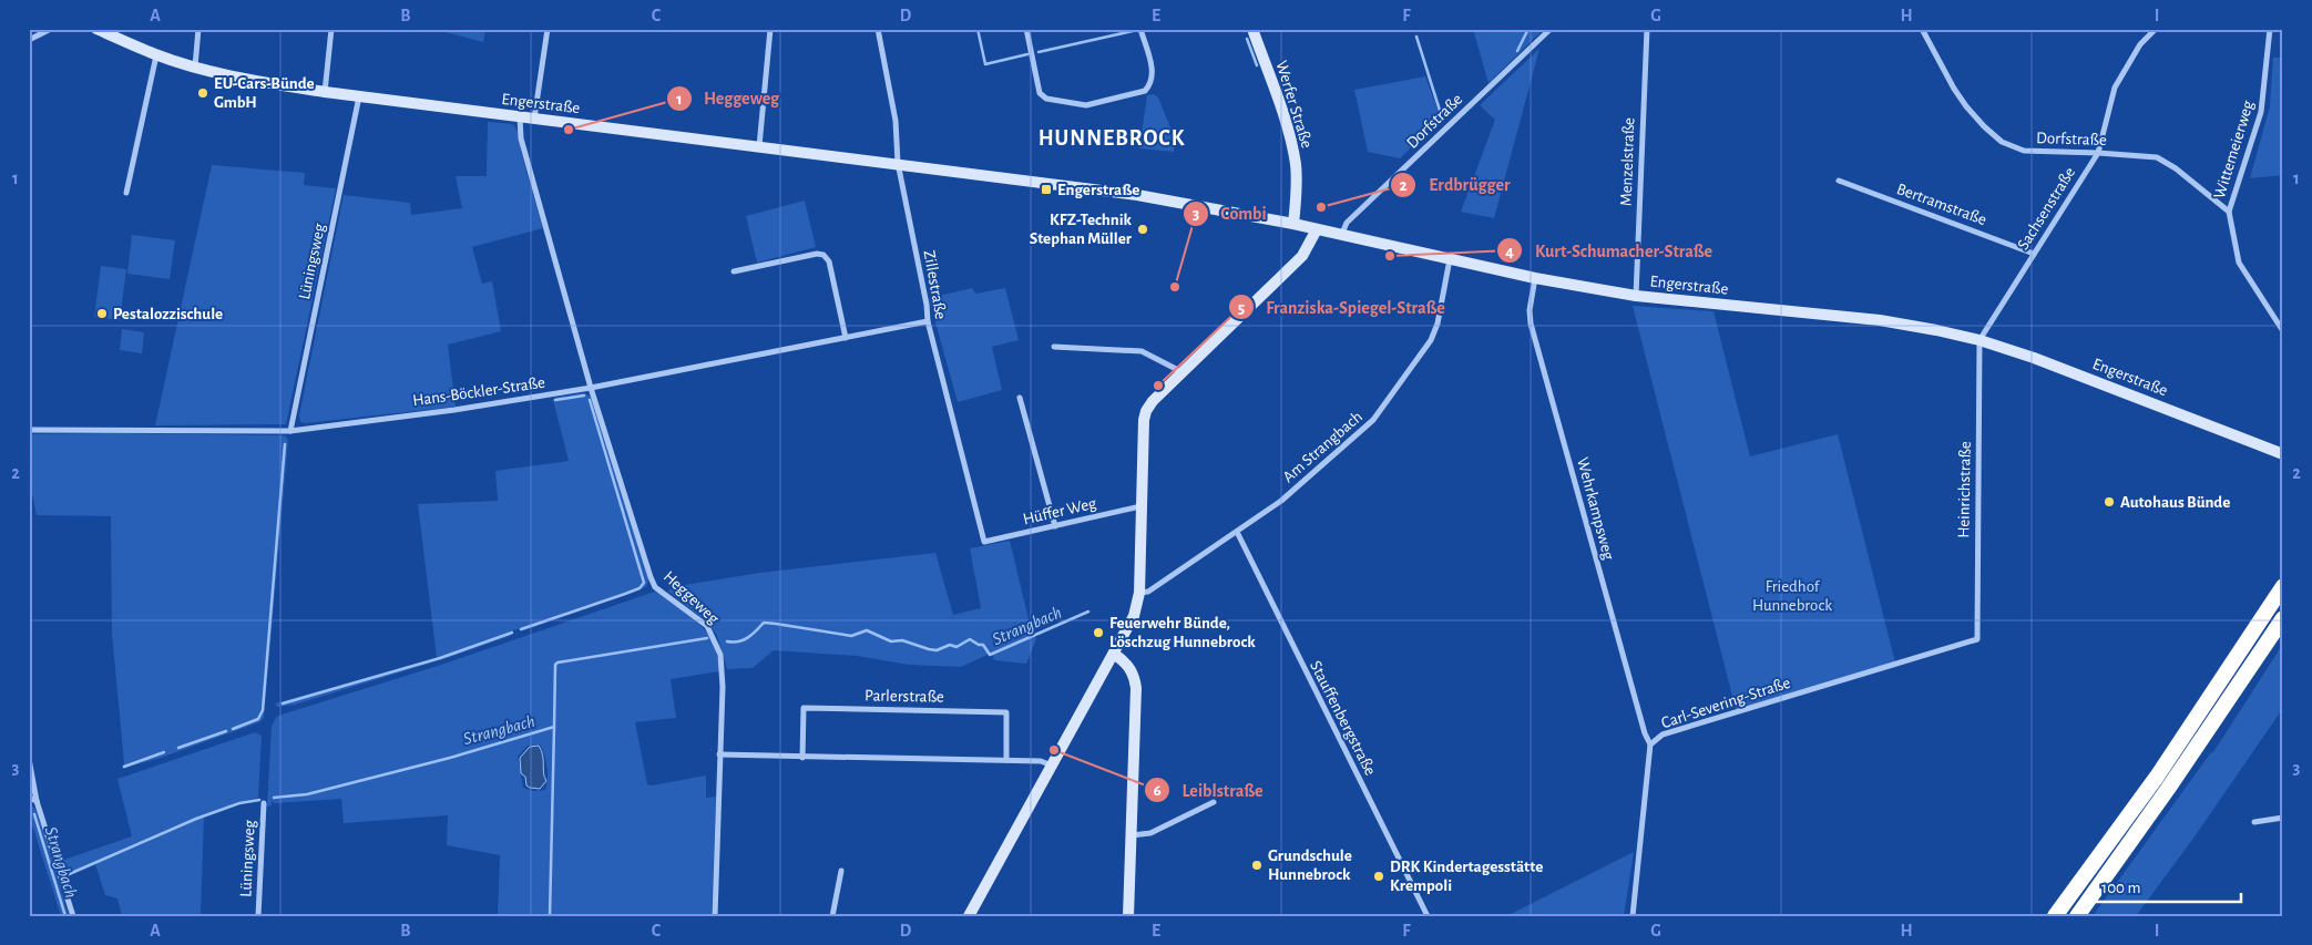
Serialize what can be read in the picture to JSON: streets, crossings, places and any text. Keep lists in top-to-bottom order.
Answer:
{
  "streets": {
    "main road": ["Engerstraße", "Werfer Straße"],
    "street": [
      "Dorfstraße",
      "Wittemeierweg",
      "Menzelstraße",
      "Bertramstraße",
      "Sachsenstraße",
      "Lüningsweg",
      "Zillestraße",
      "Hans-Böckler-Straße",
      "Am Strangbach",
      "Heinrichstraße",
      "Wehrkampsweg",
      "Hüffer Weg",
      "Heggeweg",
      "Parlerstraße",
      "Carl-Severing-Straße",
      "Stauffenbergstraße"
    ]
  },
  "crossings": [
    ["Engerstraße", "Werfer Straße"],
    ["Engerstraße", "Dorfstraße"],
    ["Engerstraße", "Menzelstraße"],
    ["Engerstraße", "Sachsenstraße"],
    ["Engerstraße", "Lüningsweg"],
    ["Engerstraße", "Zillestraße"],
    ["Engerstraße", "Am Strangbach"],
    ["Engerstraße", "Heinrichstraße"],
    ["Engerstraße", "Wehrkampsweg"],
    ["Engerstraße", "Heggeweg"],
    ["Dorfstraße", "Wittemeierweg"],
    ["Dorfstraße", "Sachsenstraße"],
    ["Bertramstraße", "Sachsenstraße"],
    ["Sachsenstraße", "Heinrichstraße"],
    ["Lüningsweg", "Hans-Böckler-Straße"],
    ["Zillestraße", "Hans-Böckler-Straße"],
    ["Zillestraße", "Hüffer Weg"],
    ["Hans-Böckler-Straße", "Heggeweg"],
    ["Am Strangbach", "Stauffenbergstraße"],
    ["Heinrichstraße", "Carl-Severing-Straße"],
    ["Wehrkampsweg", "Carl-Severing-Straße"]
  ],
  "districts": ["HUNNEBROCK"],
  "water": ["Strangbach"],
  "parks": ["Friedhof Hunnebrock"],
  "places": {
    "other": [
      "EU-Cars-Bünde GmbH",
      "Heggeweg",
      "Erdbrügger",
      "KFZ-Technik Stephan Müller",
      "Kurt-Schumacher-Straße",
      "Combi",
      "Pestalozzischule",
      "Franziska-Spiegel-Straße",
      "Autohaus Bünde",
      "Feuerwehr Bünde, Löschzug Hunnebrock",
      "Leiblstraße",
      "Grundschule Hunnebrock",
      "DRK Kindertagesstätte Krempoli"
    ],
    "transit": ["Engerstraße"]
  },
  "scale_bar": "100 m",
  "grid": {
    "columns": [
      "A",
      "B",
      "C",
      "D",
      "E",
      "F",
      "G",
      "H",
      "I"
    ],
    "rows": ["1", "2", "3"]
  }
}
